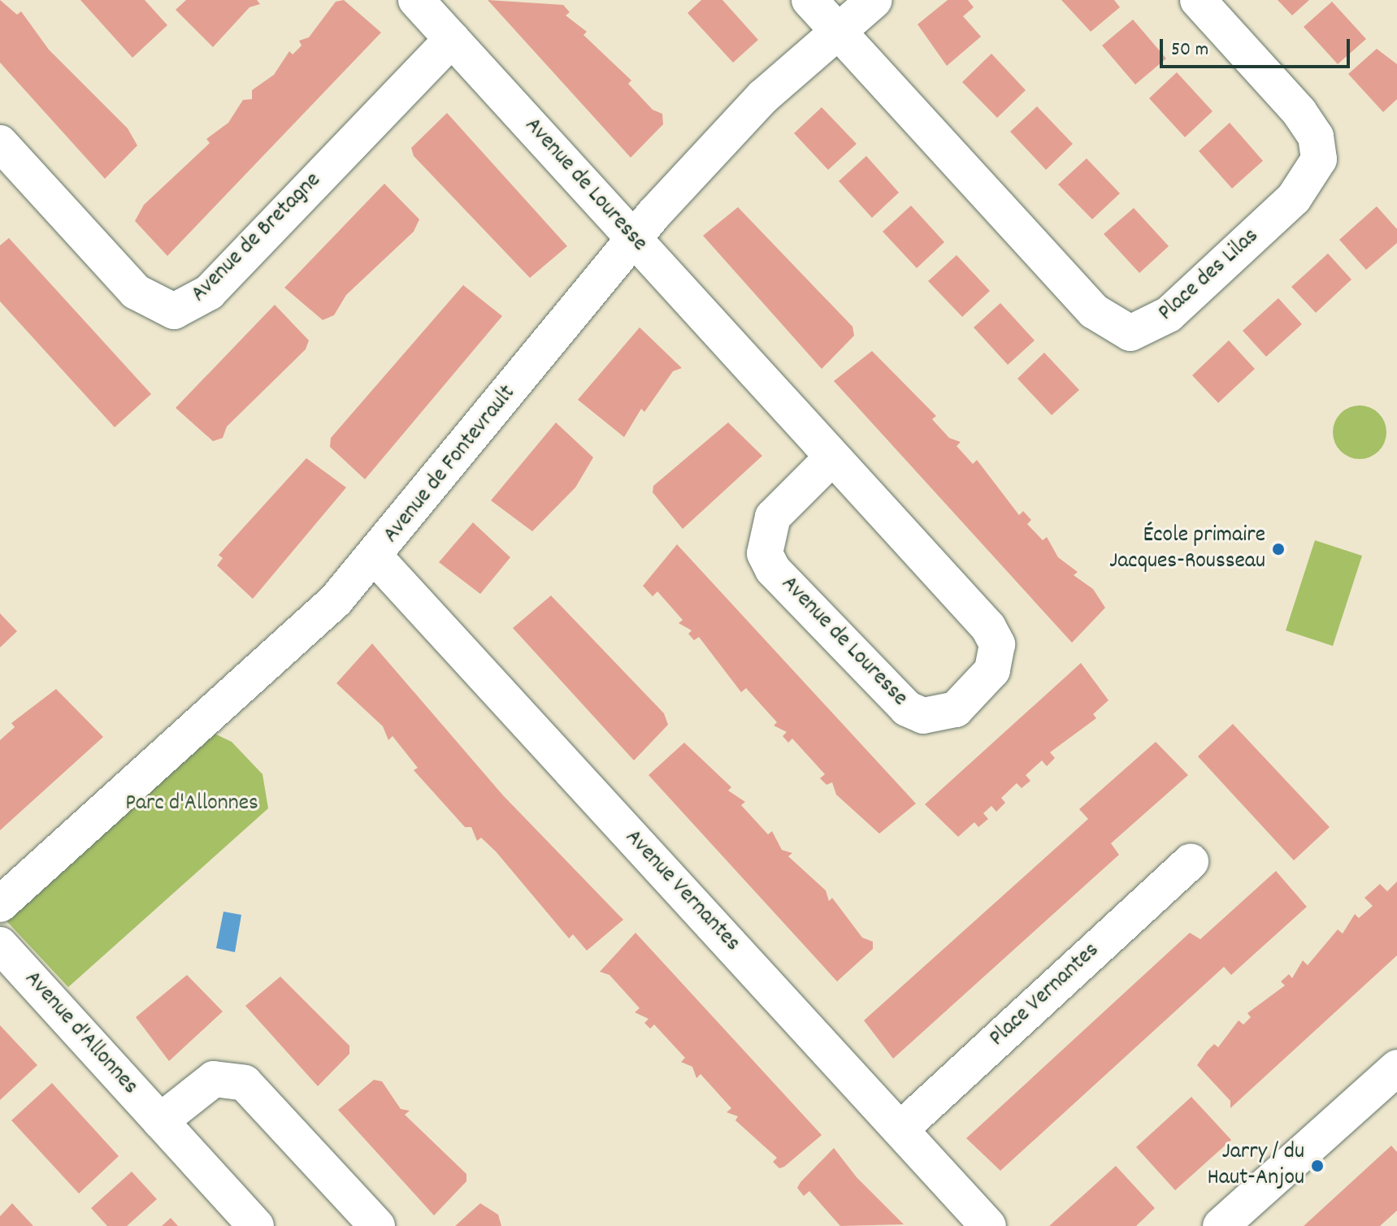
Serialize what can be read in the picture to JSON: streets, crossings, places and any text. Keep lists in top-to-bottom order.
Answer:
{
  "streets": {
    "street": [
      "Avenue de Louresse",
      "Avenue de Bretagne",
      "Place des Lilas",
      "Avenue de Fontevrault",
      "Avenue Vernantes",
      "Place Vernantes",
      "Avenue d'Allonnes"
    ]
  },
  "crossings": [
    ["Avenue de Louresse", "Avenue de Bretagne"],
    ["Avenue de Louresse", "Avenue de Fontevrault"],
    ["Place des Lilas", "Avenue de Fontevrault"],
    ["Avenue de Fontevrault", "Avenue Vernantes"],
    ["Avenue Vernantes", "Place Vernantes"]
  ],
  "parks": ["Parc d'Allonnes"],
  "places": ["École primaire Jacques-Rousseau", "Jarry / du Haut-Anjou"],
  "scale_bar": "50 m"
}
